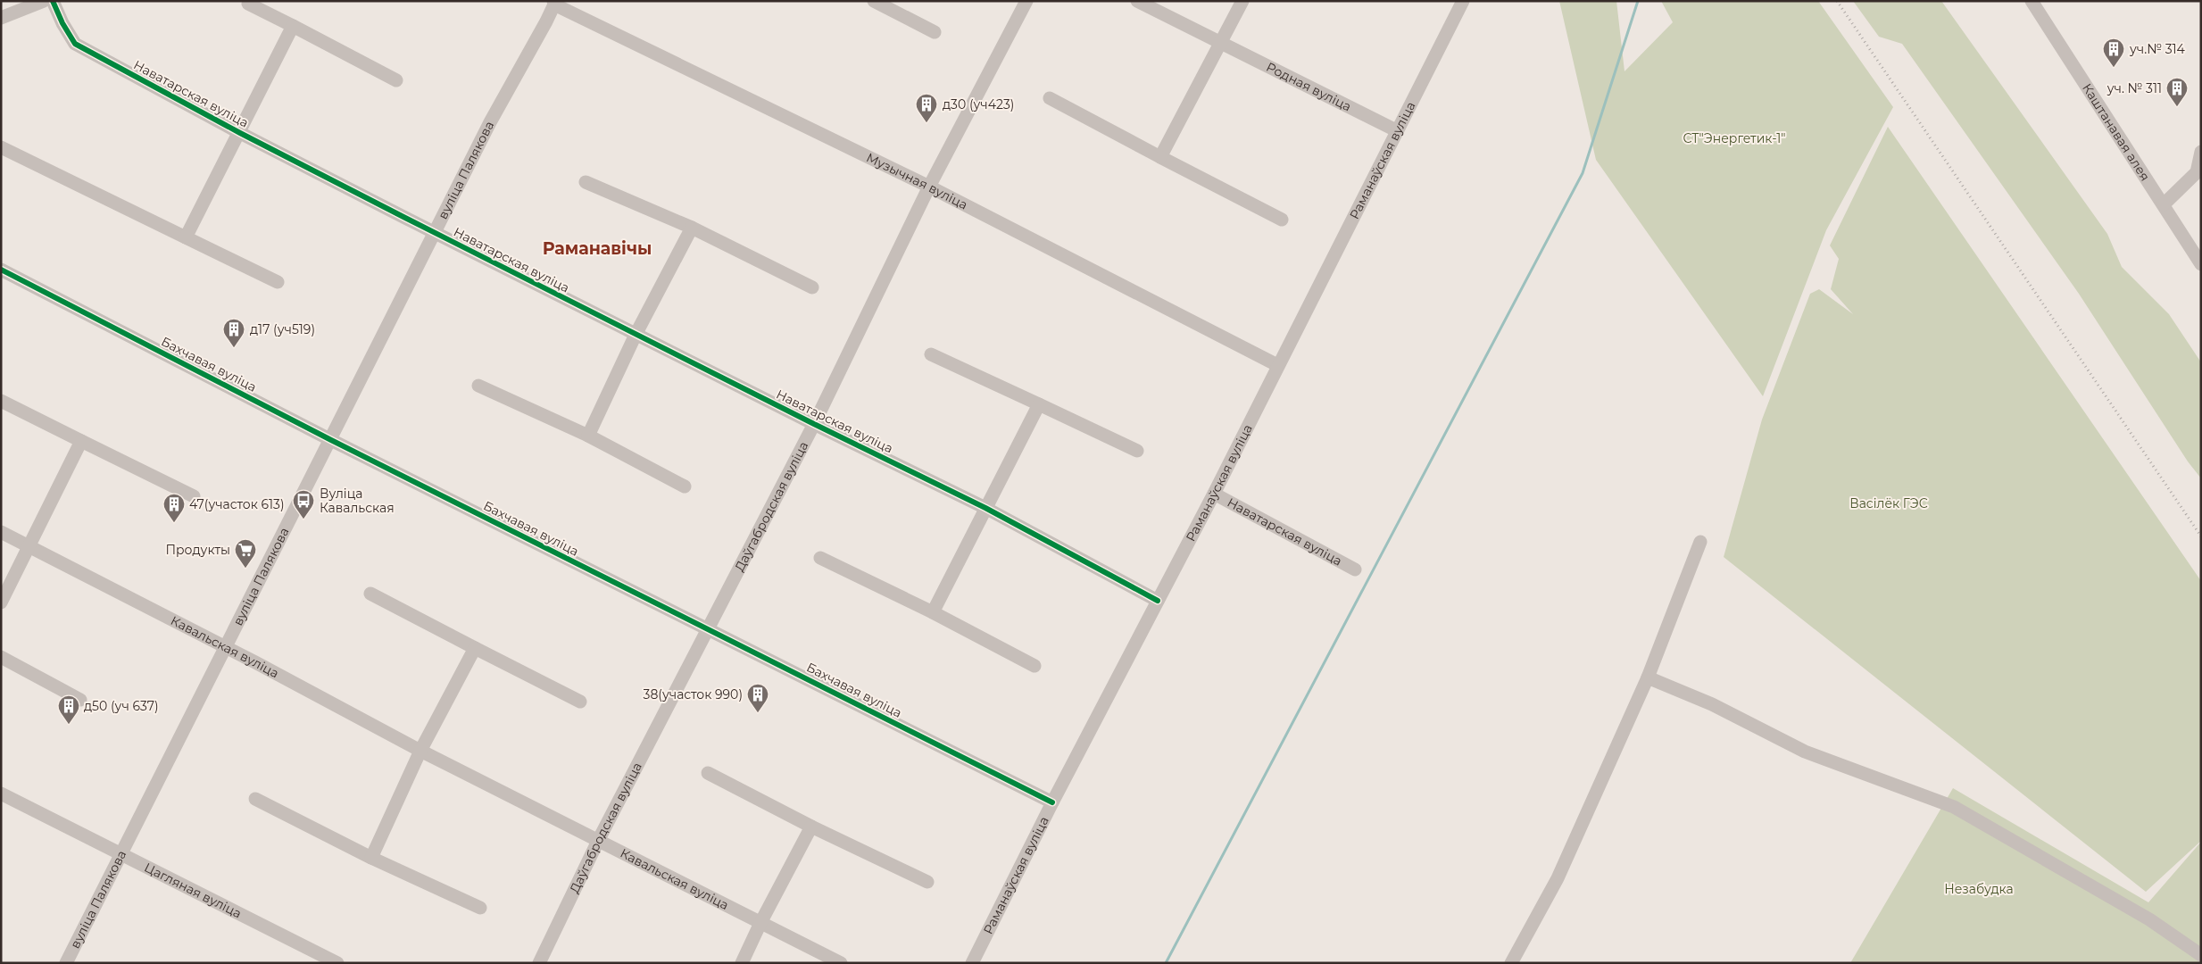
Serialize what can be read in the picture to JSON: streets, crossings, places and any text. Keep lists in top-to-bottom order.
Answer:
{
  "streets": {
    "street": [
      "Родная вуліца",
      "Наватарская вуліца",
      "Каштанавая алея",
      "Раманаўская вуліца",
      "вуліца Палякова",
      "Музычная вуліца",
      "Бахчавая вуліца",
      "Даўгабродская вуліца",
      "Кавальская вуліца",
      "Цагляная вуліца"
    ]
  },
  "crossings": [
    ["Родная вуліца", "Раманаўская вуліца"],
    ["Наватарская вуліца", "Раманаўская вуліца"],
    ["Наватарская вуліца", "вуліца Палякова"],
    ["Наватарская вуліца", "Даўгабродская вуліца"],
    ["Раманаўская вуліца", "Музычная вуліца"],
    ["Раманаўская вуліца", "Бахчавая вуліца"],
    ["вуліца Палякова", "Музычная вуліца"],
    ["вуліца Палякова", "Бахчавая вуліца"],
    ["вуліца Палякова", "Кавальская вуліца"],
    ["вуліца Палякова", "Цагляная вуліца"],
    ["Музычная вуліца", "Даўгабродская вуліца"],
    ["Бахчавая вуліца", "Даўгабродская вуліца"],
    ["Даўгабродская вуліца", "Кавальская вуліца"]
  ],
  "districts": ["Раманавічы"],
  "parks": ["СТ\"Энергетик-1\"", "Васілёк ГЭС", "Незабудка"],
  "places": {
    "building": [
      "уч.№ 314",
      "уч. № 311",
      "д30 (уч423)",
      "д17 (уч519)",
      "47(участок 613)",
      "38(участок 990)",
      "д50 (уч 637)"
    ],
    "bus stop": ["Вуліца Кавальская"],
    "supermarket": ["Продукты"]
  }
}
